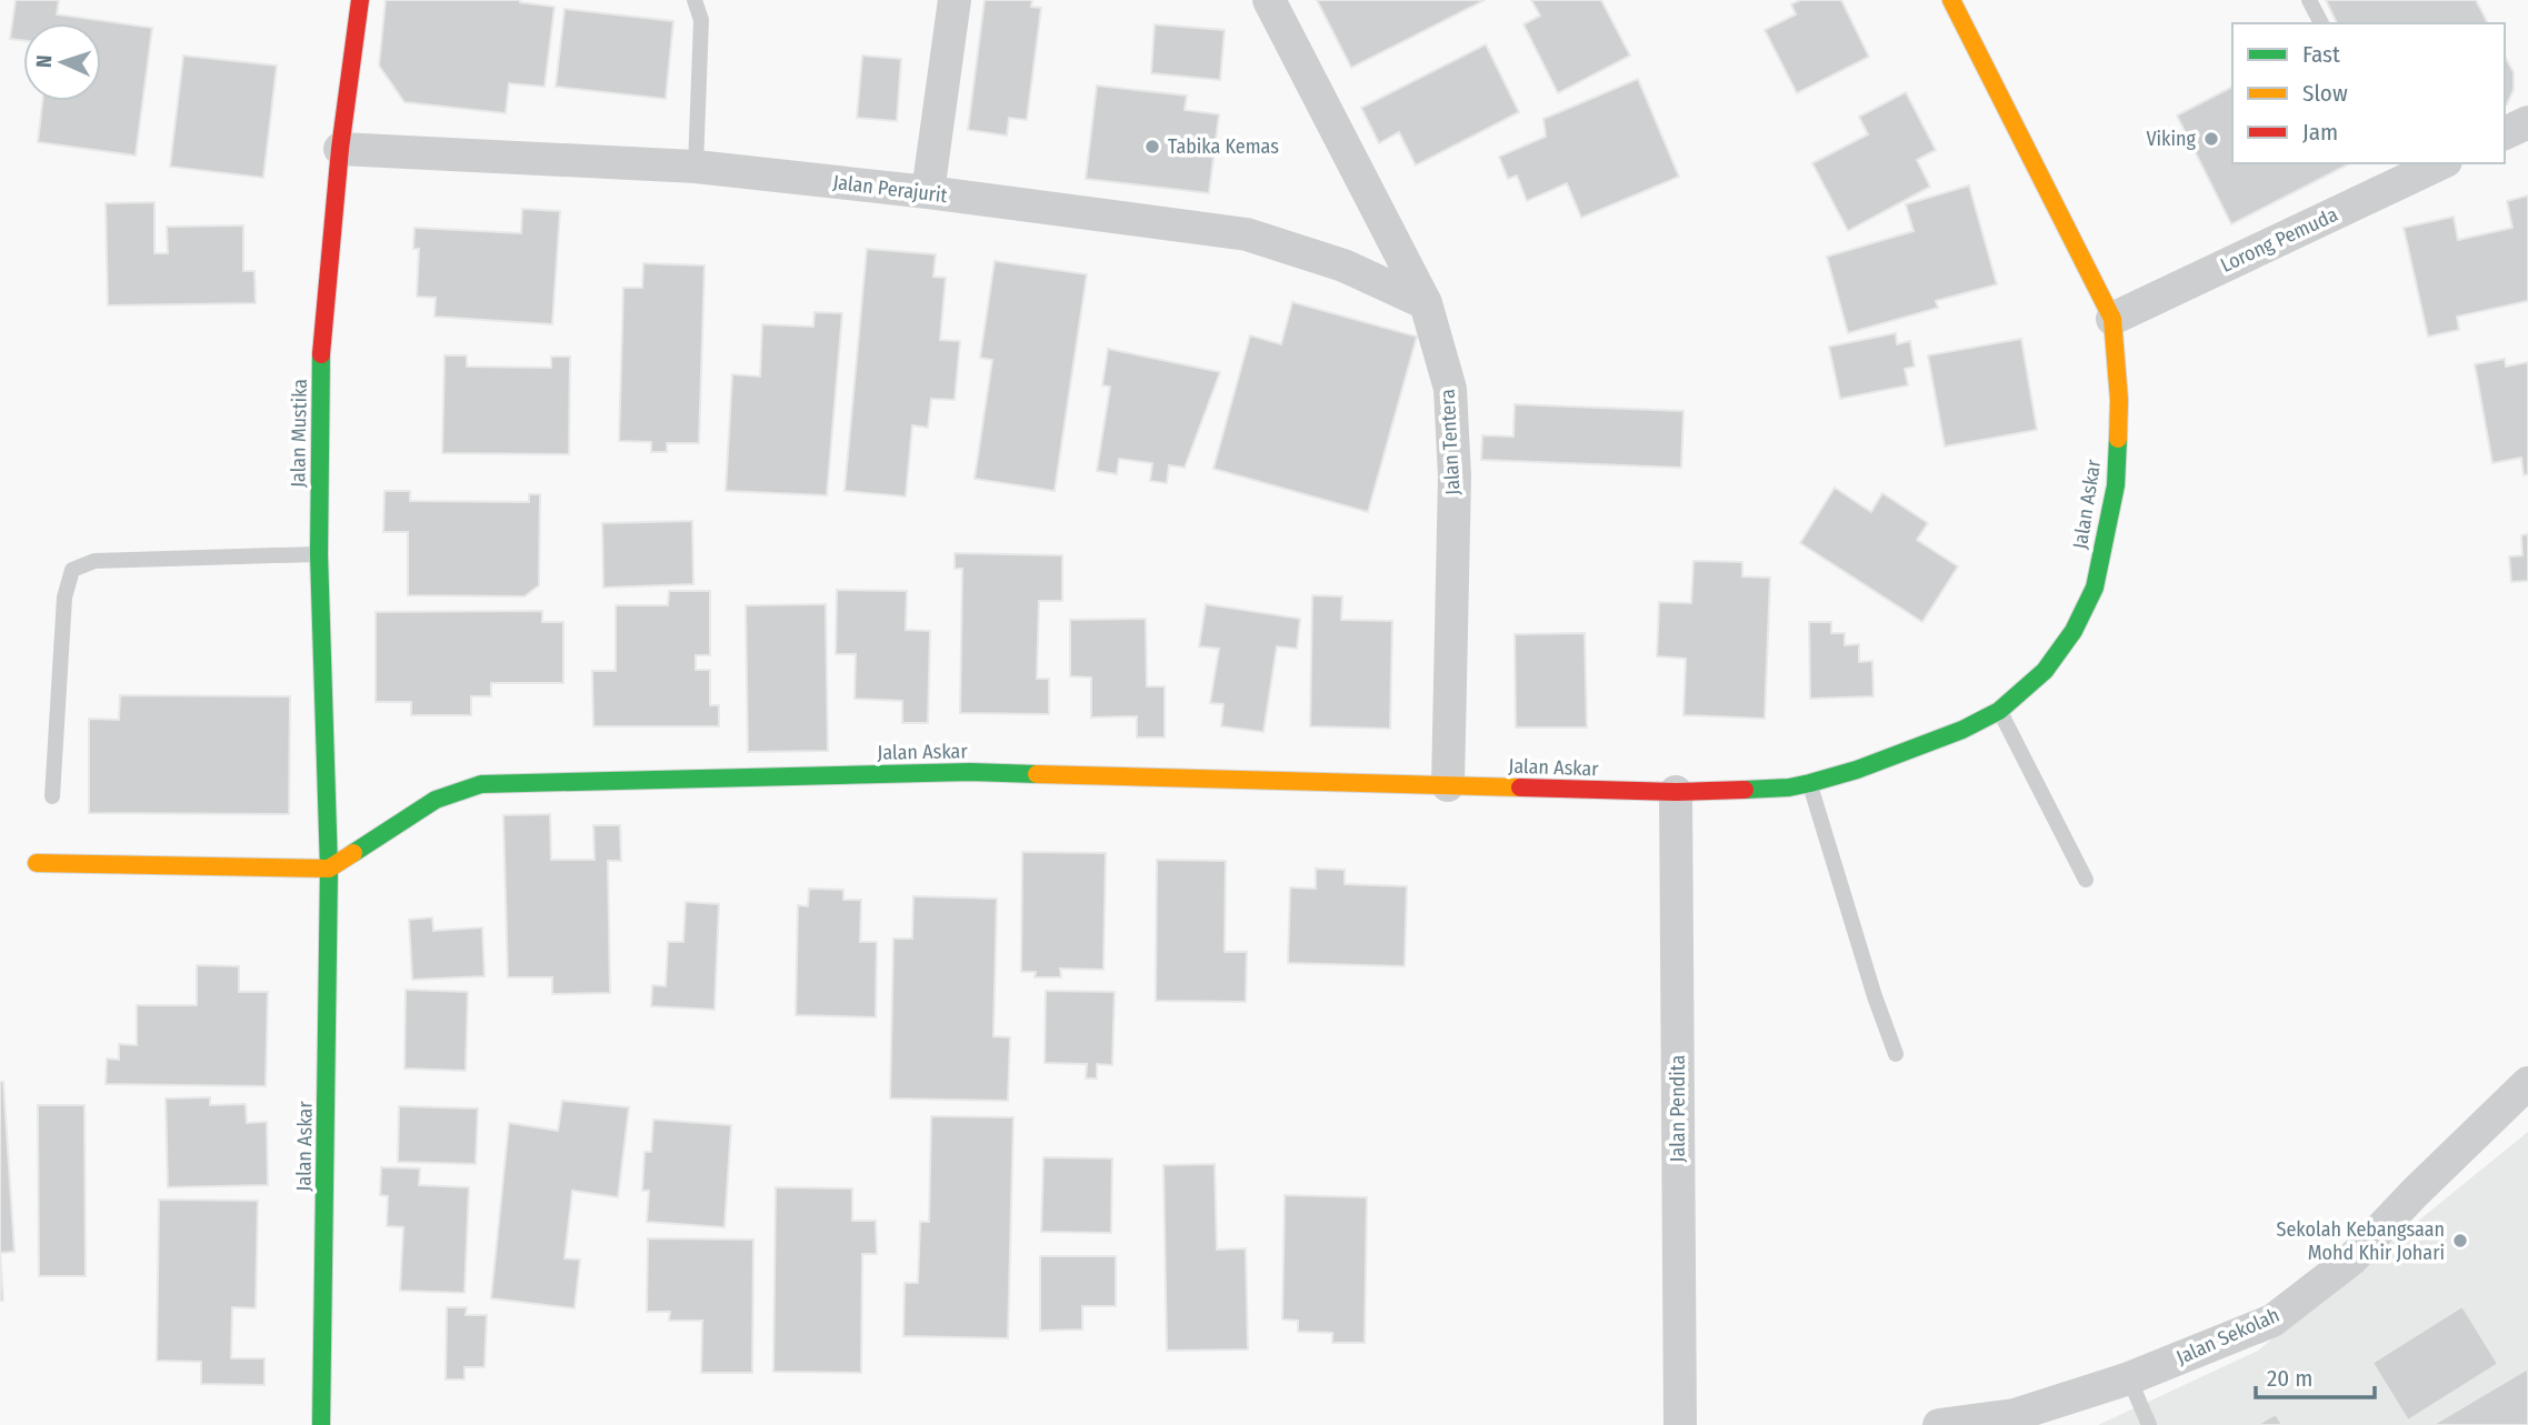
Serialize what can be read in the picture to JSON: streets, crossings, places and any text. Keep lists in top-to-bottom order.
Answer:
{
  "streets": {
    "street": [
      "Jalan Perajurit",
      "Lorong Pemuda",
      "Jalan Mustika",
      "Jalan Tentera",
      "Jalan Askar",
      "Jalan Pendita",
      "Jalan Sekolah"
    ]
  },
  "crossings": [
    ["Jalan Perajurit", "Jalan Mustika"],
    ["Jalan Perajurit", "Jalan Tentera"],
    ["Lorong Pemuda", "Jalan Askar"],
    ["Jalan Mustika", "Jalan Askar"],
    ["Jalan Tentera", "Jalan Askar"],
    ["Jalan Askar", "Jalan Pendita"]
  ],
  "places": ["Viking", "Tabika Kemas", "Sekolah Kebangsaan Mohd Khir Johari"],
  "legend": ["Fast", "Slow", "Jam"],
  "scale_bar": "20 m",
  "north": "left"
}
